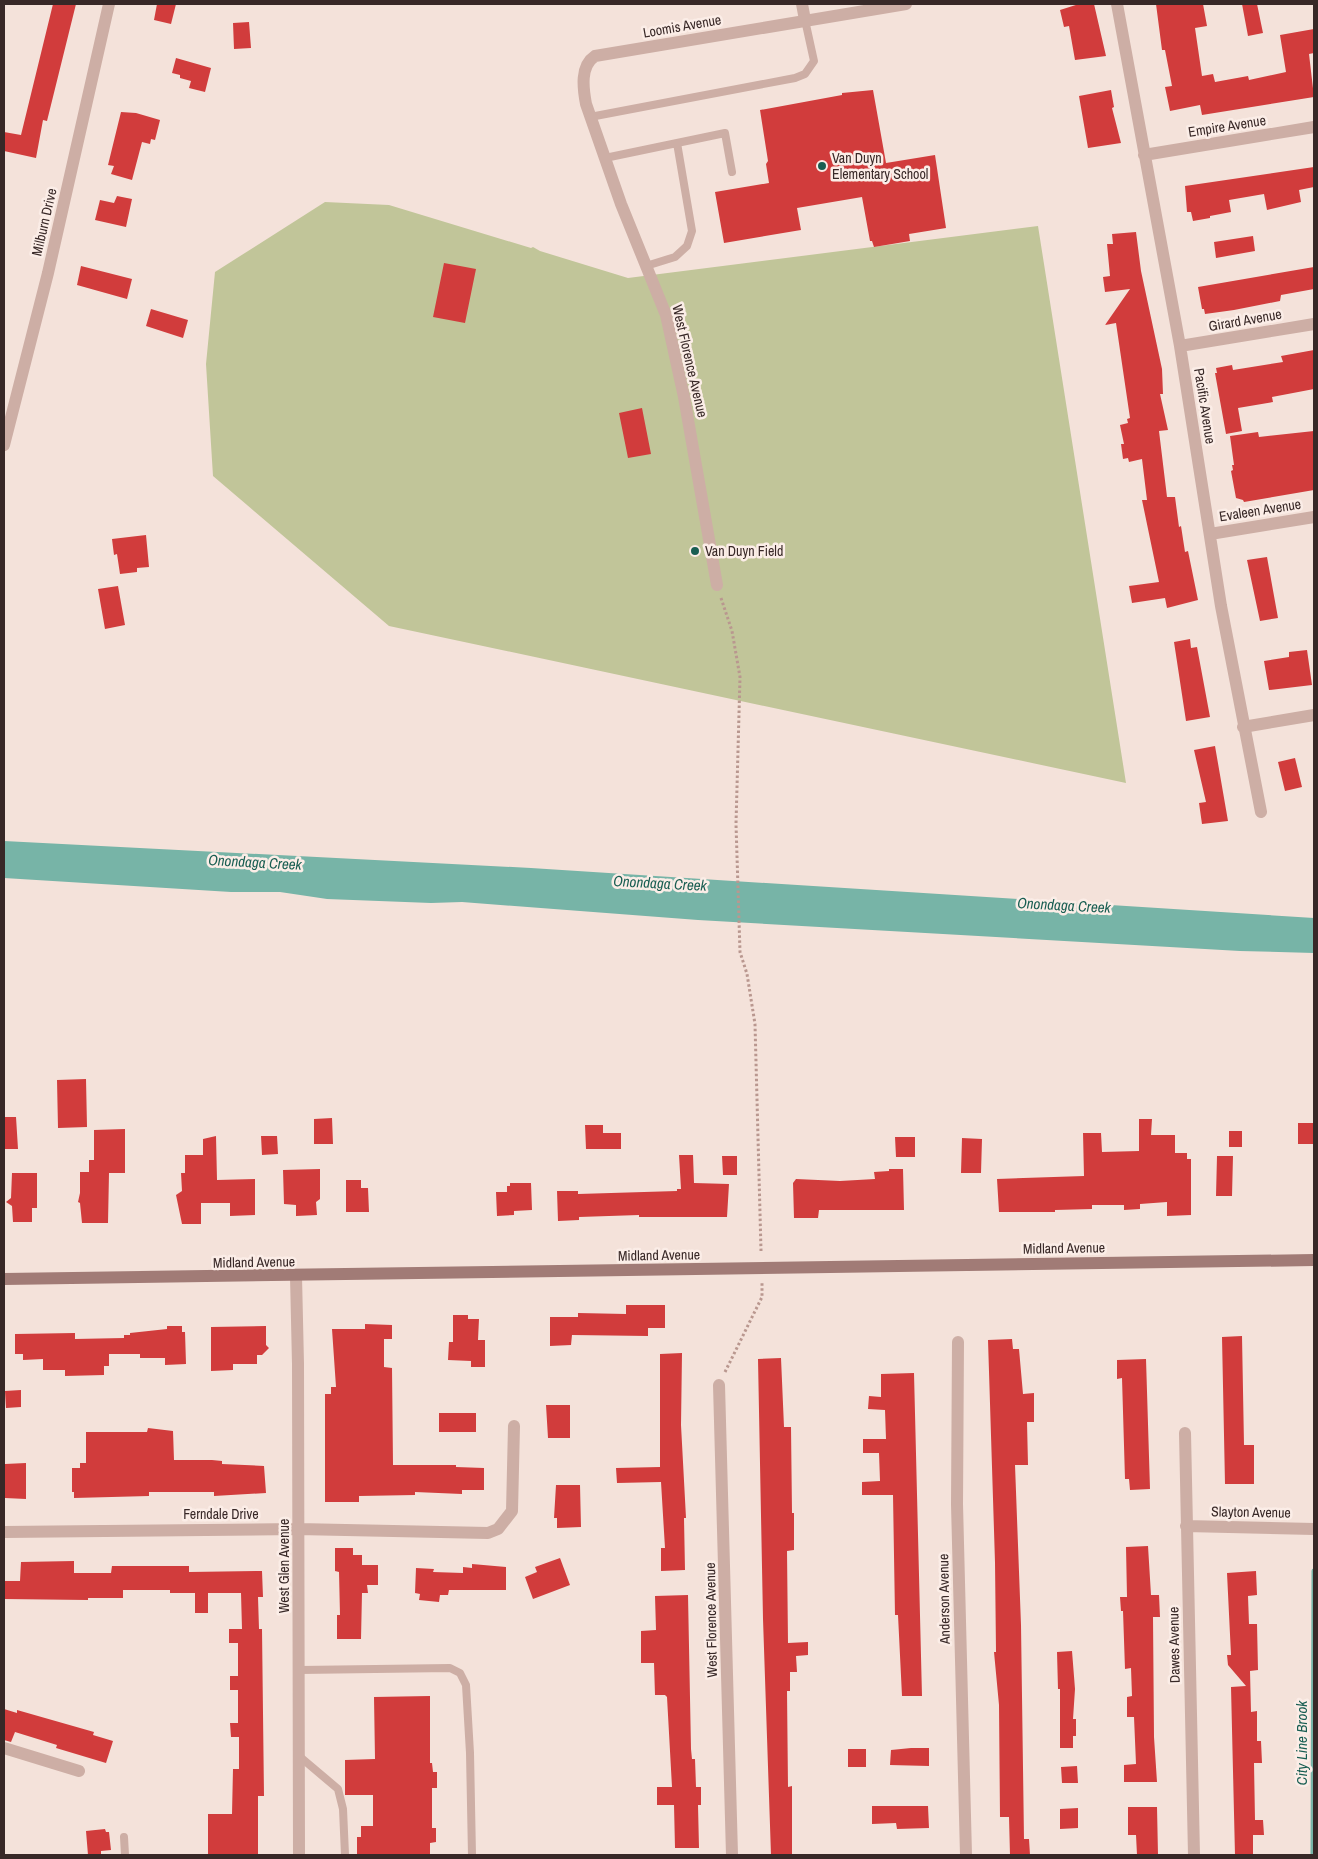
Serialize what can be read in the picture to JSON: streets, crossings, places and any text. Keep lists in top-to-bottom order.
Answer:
{
  "streets": {
    "street": [
      "Loomis Avenue",
      "Empire Avenue",
      "Milburn Drive",
      "Girard Avenue",
      "West Florence Avenue",
      "Pacific Avenue",
      "Evaleen Avenue",
      "Midland Avenue",
      "Slayton Avenue",
      "Ferndale Drive",
      "West Glen Avenue",
      "Anderson Avenue",
      "Dawes Avenue"
    ]
  },
  "crossings": [
    ["Loomis Avenue", "West Florence Avenue"],
    ["Empire Avenue", "Pacific Avenue"],
    ["Girard Avenue", "Pacific Avenue"],
    ["Pacific Avenue", "Evaleen Avenue"],
    ["Midland Avenue", "West Glen Avenue"],
    ["Slayton Avenue", "Dawes Avenue"],
    ["Ferndale Drive", "West Glen Avenue"]
  ],
  "water": ["Onondaga Creek", "City Line Brook"],
  "places": ["Van Duyn Elementary School", "Van Duyn Field"]
}
